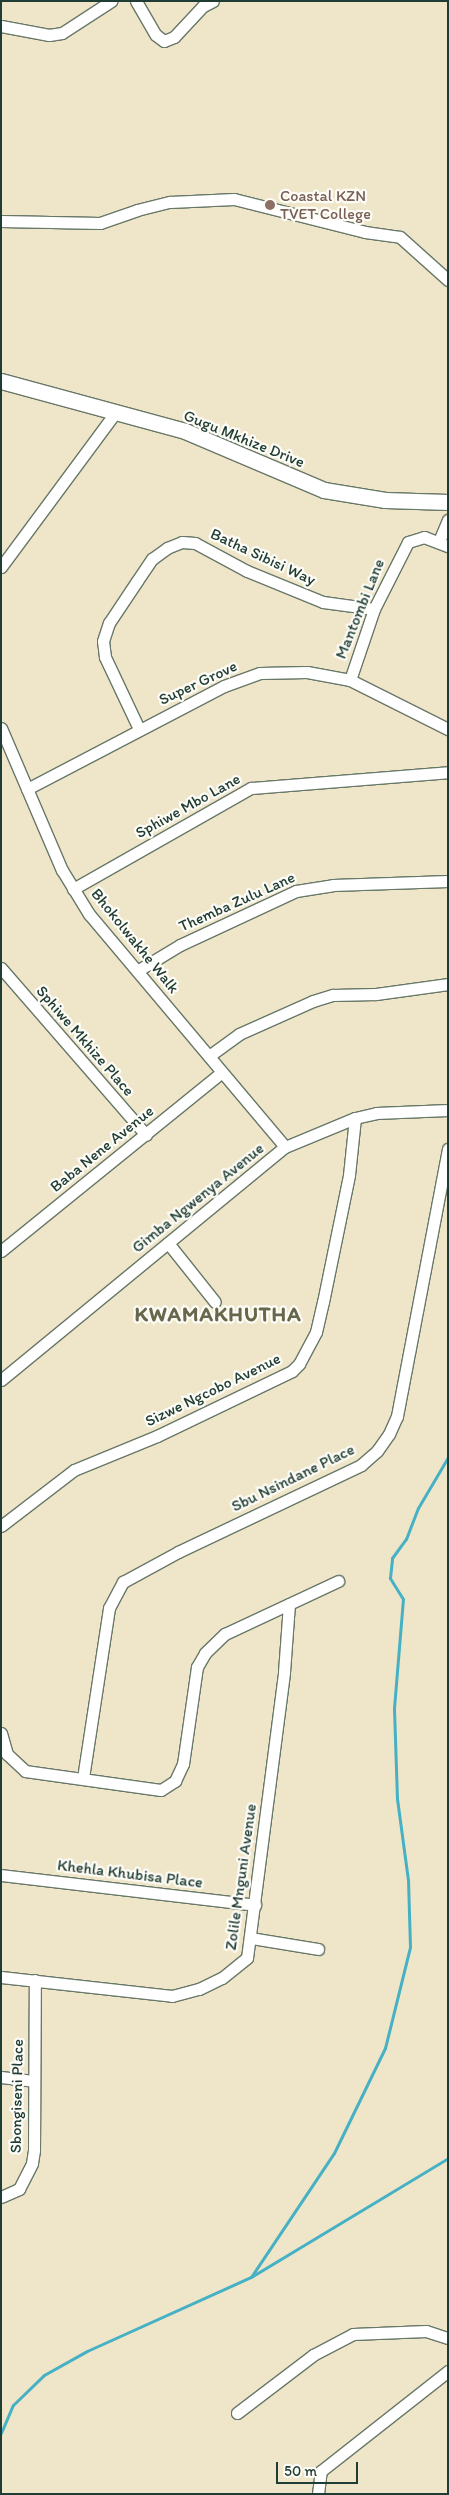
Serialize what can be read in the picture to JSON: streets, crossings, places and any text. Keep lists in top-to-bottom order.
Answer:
{
  "streets": {
    "street": [
      "Gugu Mkhize Drive",
      "Batha Sibisi Way",
      "Mantombi Lane",
      "Super Grove",
      "Sphiwe Mbo Lane",
      "Themba Zulu Lane",
      "Bhokolwakhe Walk",
      "Sphiwe Mkhize Place",
      "Baba Nene Avenue",
      "Gimba Ngwenya Avenue",
      "Sizwe Ngcobo Avenue",
      "Sbu Nsindane Place",
      "Khehla Khubisa Place",
      "Zolile Mnguni Avenue",
      "Sbongiseni Place"
    ]
  },
  "crossings": [
    ["Batha Sibisi Way", "Mantombi Lane"],
    ["Batha Sibisi Way", "Super Grove"],
    ["Mantombi Lane", "Super Grove"],
    ["Super Grove", "Bhokolwakhe Walk"],
    ["Sphiwe Mbo Lane", "Bhokolwakhe Walk"],
    ["Themba Zulu Lane", "Bhokolwakhe Walk"],
    ["Bhokolwakhe Walk", "Baba Nene Avenue"],
    ["Bhokolwakhe Walk", "Gimba Ngwenya Avenue"],
    ["Sphiwe Mkhize Place", "Baba Nene Avenue"],
    ["Gimba Ngwenya Avenue", "Sizwe Ngcobo Avenue"],
    ["Khehla Khubisa Place", "Zolile Mnguni Avenue"],
    ["Zolile Mnguni Avenue", "Sbongiseni Place"]
  ],
  "districts": ["KWAMAKHUTHA"],
  "places": ["Coastal KZN TVET College"],
  "scale_bar": "50 m"
}
